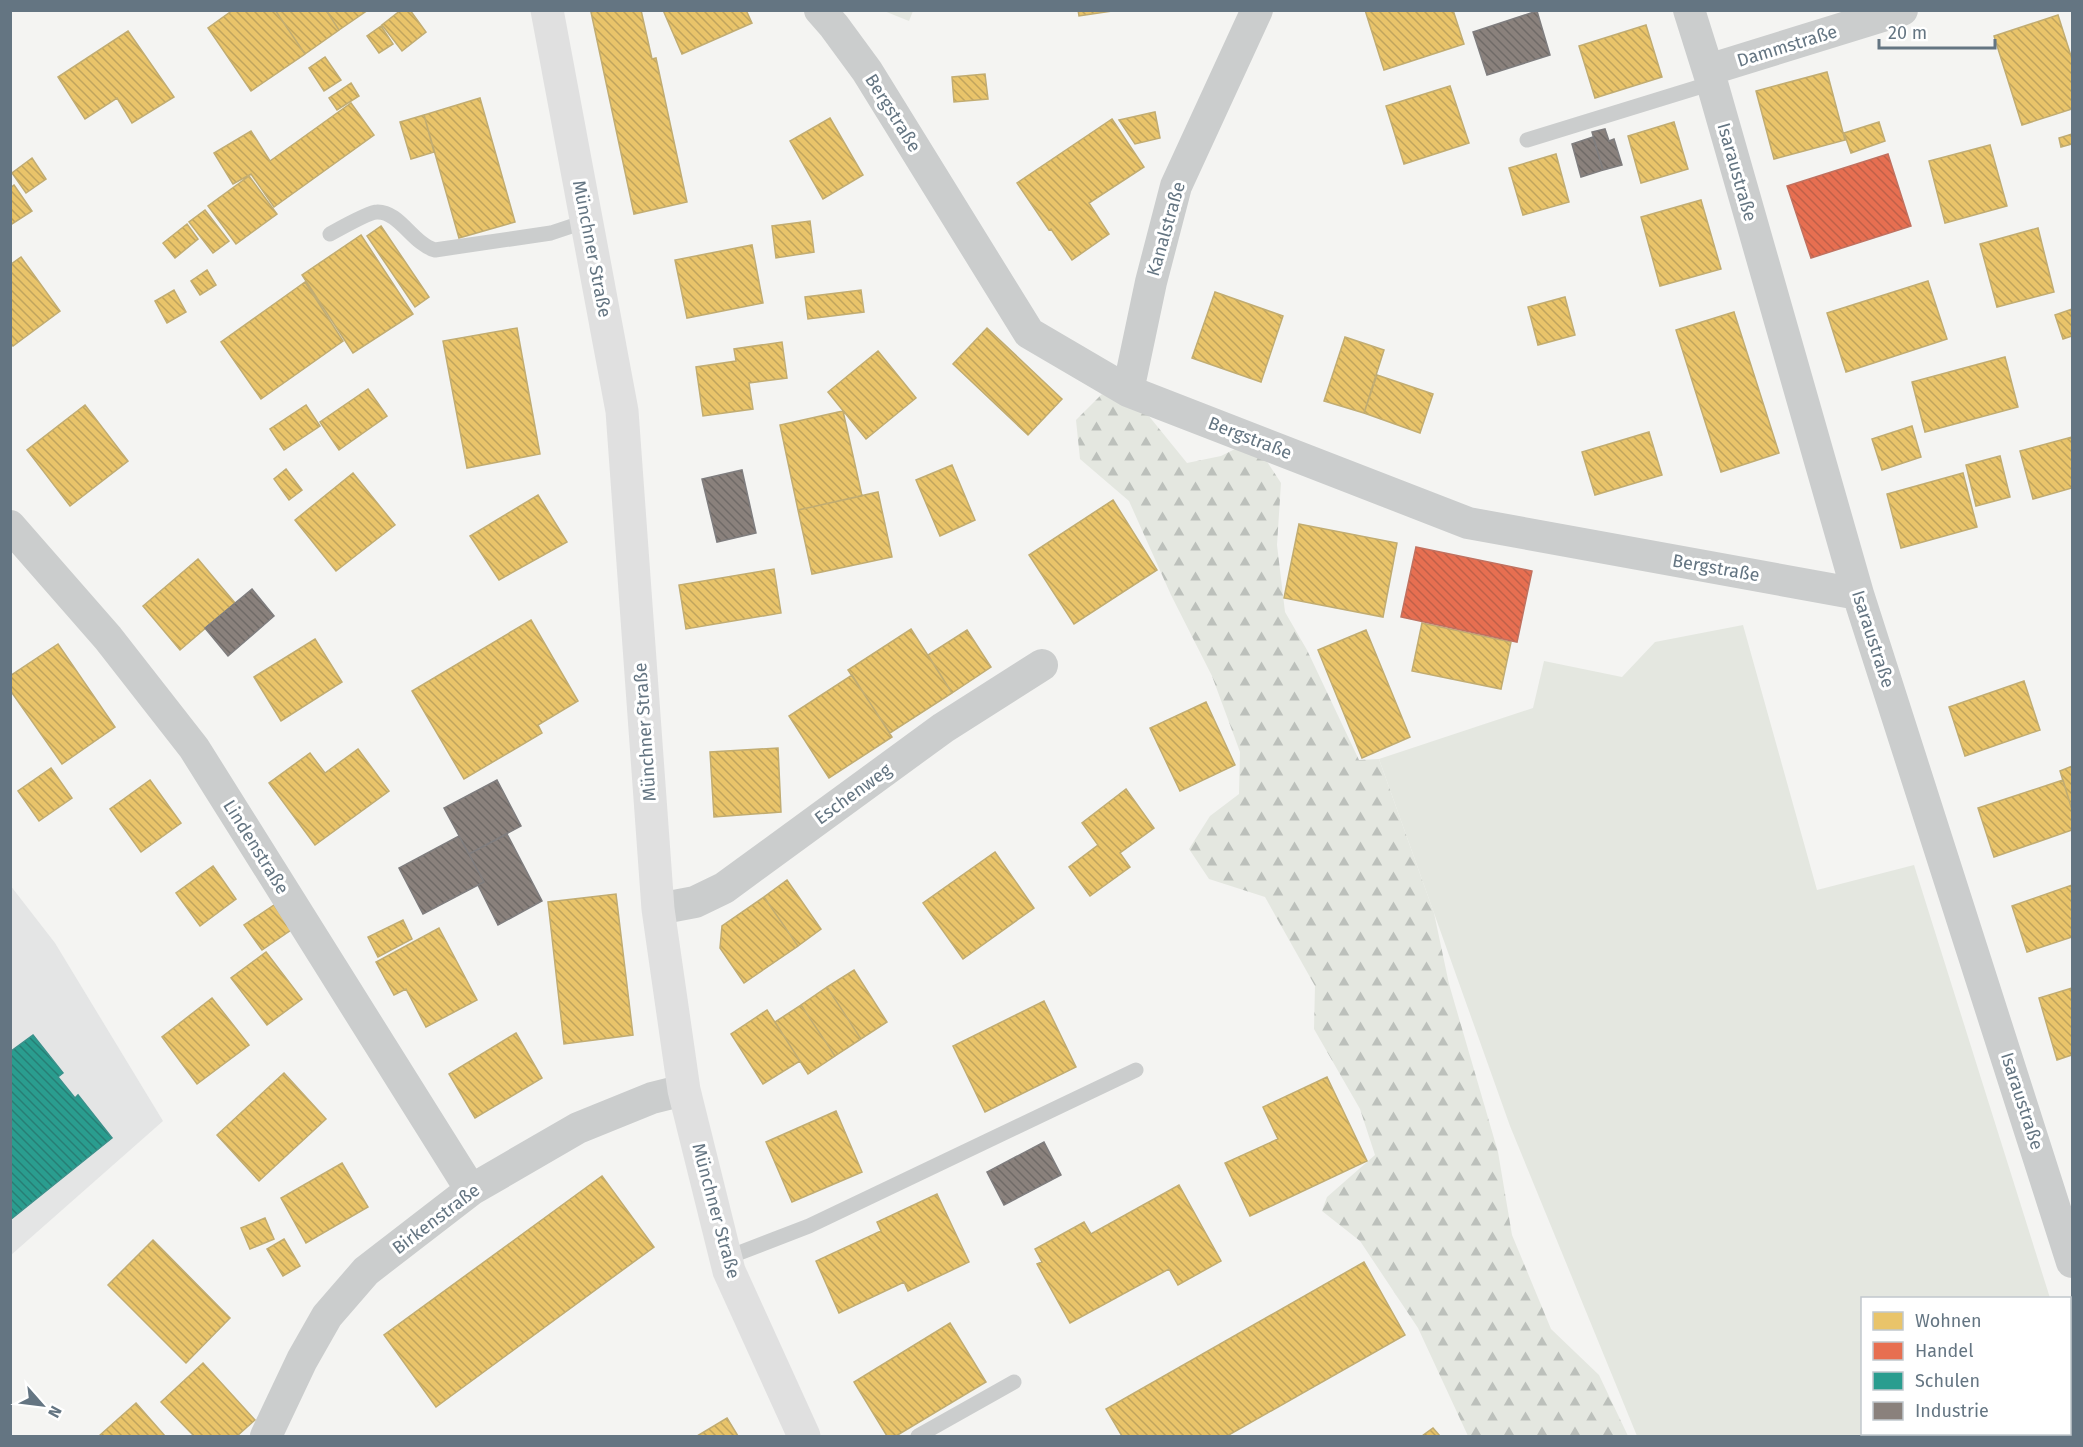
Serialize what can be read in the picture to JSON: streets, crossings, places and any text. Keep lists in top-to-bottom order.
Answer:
{
  "streets": {
    "main road": ["Münchner Straße"],
    "street": [
      "Dammstraße",
      "Bergstraße",
      "Isaraustraße",
      "Kanalstraße",
      "Eschenweg",
      "Lindenstraße",
      "Birkenstraße"
    ]
  },
  "crossings": [
    ["Dammstraße", "Isaraustraße"],
    ["Bergstraße", "Isaraustraße"],
    ["Bergstraße", "Kanalstraße"],
    ["Münchner Straße", "Eschenweg"],
    ["Münchner Straße", "Birkenstraße"],
    ["Lindenstraße", "Birkenstraße"]
  ],
  "legend": [
    "Wohnen",
    "Handel",
    "Schulen",
    "Industrie"
  ],
  "scale_bar": "20 m",
  "north": "bottom right"
}
